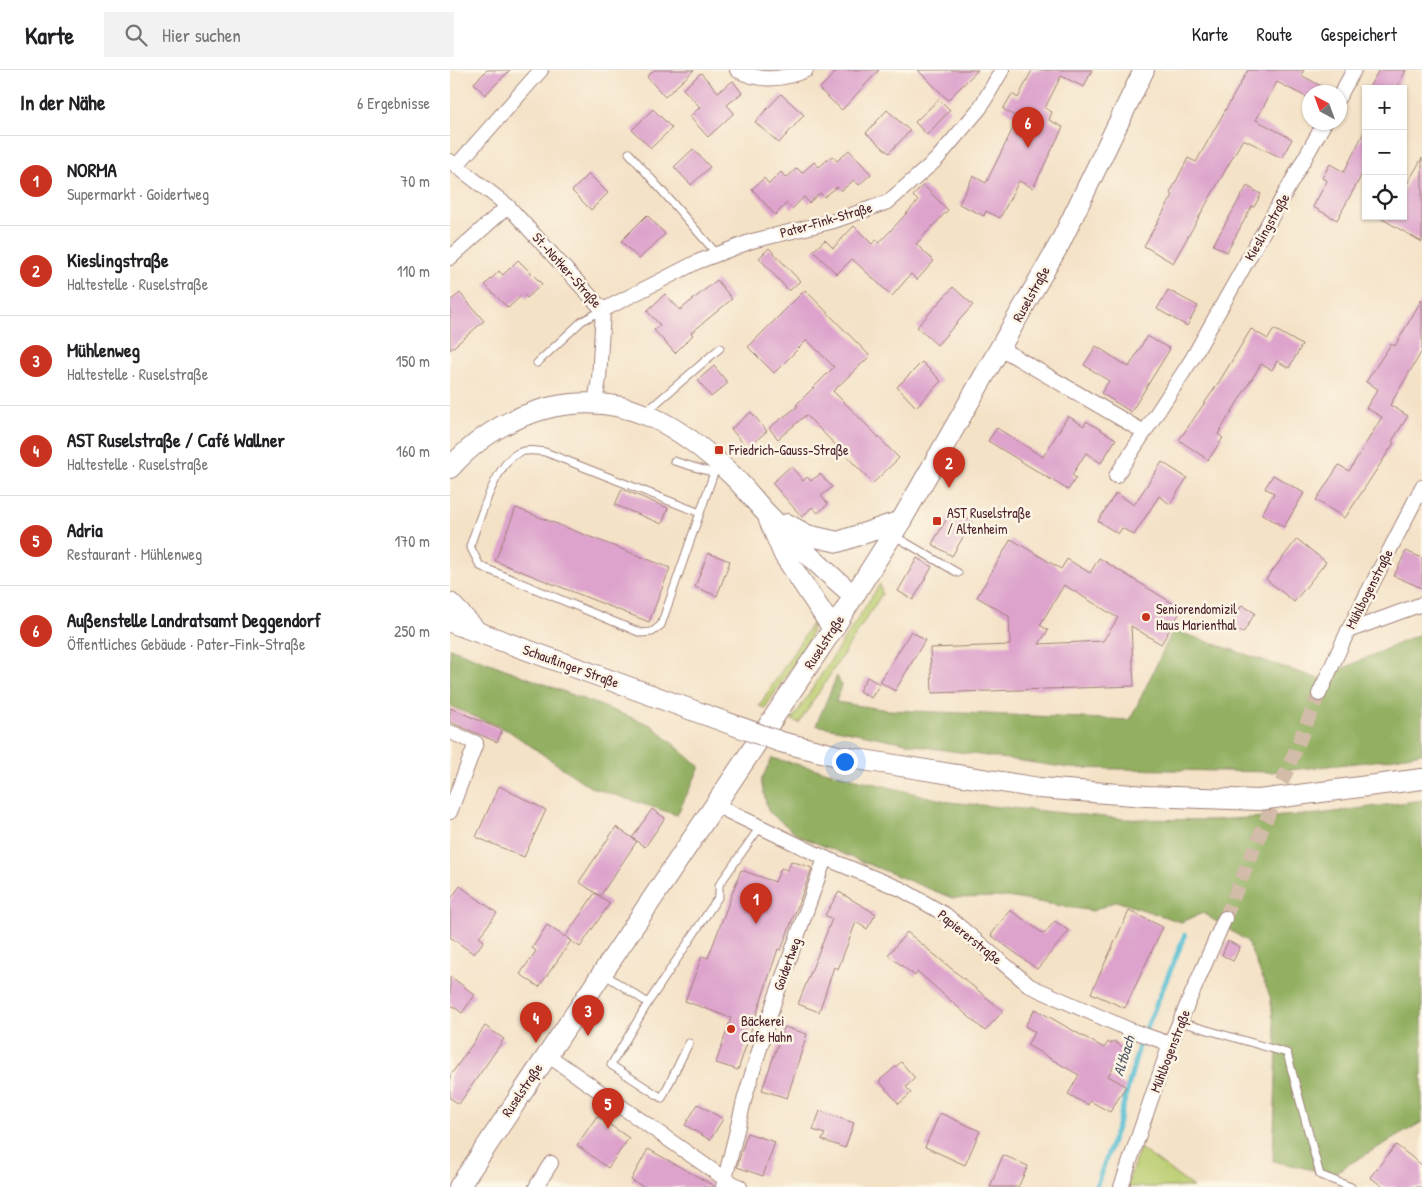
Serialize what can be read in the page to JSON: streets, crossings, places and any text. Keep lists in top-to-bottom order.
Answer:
{
  "streets": {
    "main road": ["Ruselstraße", "Schauflinger Straße"],
    "street": [
      "Pater-Fink-Straße",
      "Kieslingstraße",
      "St.-Notker-Straße",
      "Mühlbogenstraße",
      "Papiererstraße",
      "Goidertweg"
    ]
  },
  "crossings": [
    ["Pater-Fink-Straße", "St.-Notker-Straße"],
    ["Ruselstraße", "Papiererstraße"],
    ["Mühlbogenstraße", "Papiererstraße"],
    ["Papiererstraße", "Goidertweg"]
  ],
  "water": ["Altbach"],
  "places": {
    "transit": ["Friedrich-Gauss-Straße", "AST Ruselstraße / Altenheim"],
    "other": ["Seniorendomizil Haus Marienthal", "Bäckerei Cafe Hahn"]
  },
  "north": "top left",
  "page": {
    "header": "Karte",
    "search": "Hier suchen",
    "nav": ["Karte", "Route", "Gespeichert"],
    "heading": ["In der Nähe", "6 Ergebnisse"],
    "map_buttons": ["+", "−"],
    "pins": [
      "6",
      "2",
      "1",
      "3",
      "4",
      "5"
    ],
    "list": [
      {
        "mark": "1",
        "name": "NORMA",
        "note": "Supermarkt · Goidertweg",
        "value": "70 m"
      },
      {
        "mark": "2",
        "name": "Kieslingstraße",
        "note": "Haltestelle · Ruselstraße",
        "value": "110 m"
      },
      {
        "mark": "3",
        "name": "Mühlenweg",
        "note": "Haltestelle · Ruselstraße",
        "value": "150 m"
      },
      {
        "mark": "4",
        "name": "AST Ruselstraße / Café Wallner",
        "note": "Haltestelle · Ruselstraße",
        "value": "160 m"
      },
      {
        "mark": "5",
        "name": "Adria",
        "note": "Restaurant · Mühlenweg",
        "value": "170 m"
      },
      {
        "mark": "6",
        "name": "Außenstelle Landratsamt Deggendorf",
        "note": "Öffentliches Gebäude · Pater-Fink-Straße",
        "value": "250 m"
      }
    ]
  }
}
